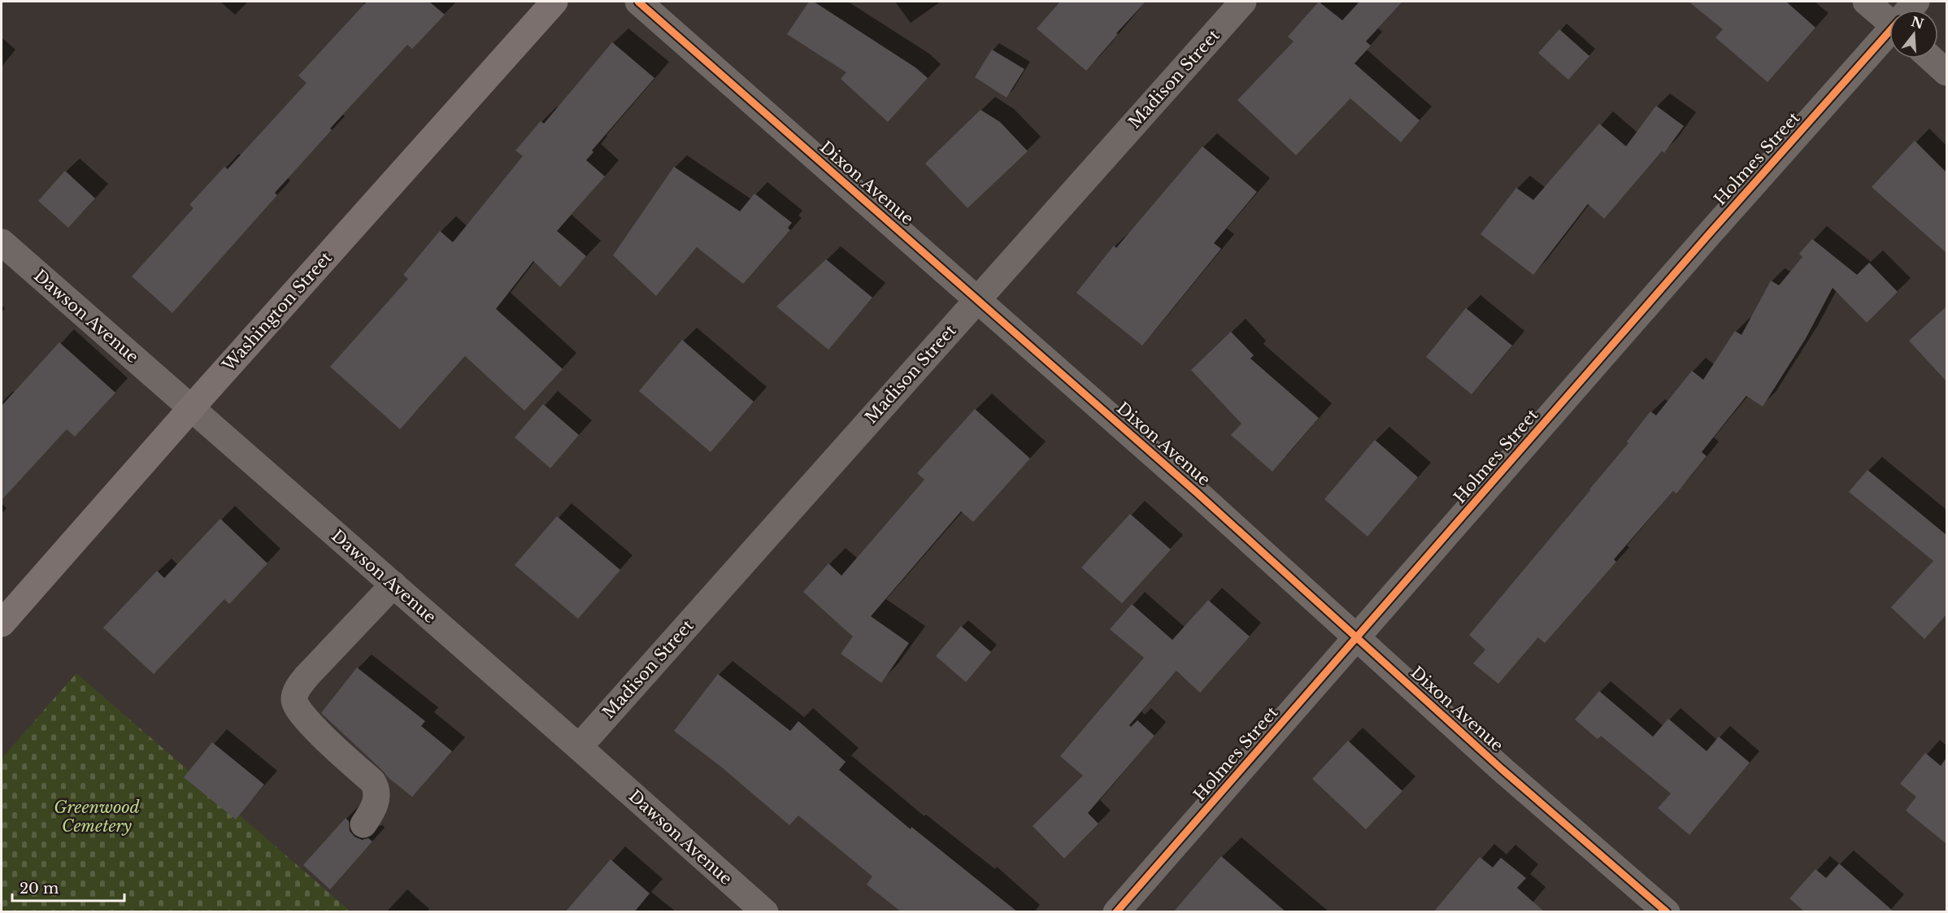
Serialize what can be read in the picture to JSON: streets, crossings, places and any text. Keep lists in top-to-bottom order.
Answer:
{
  "streets": {
    "main road": ["Washington Street"],
    "street": [
      "Madison Street",
      "Holmes Street",
      "Dixon Avenue",
      "Dawson Avenue"
    ]
  },
  "crossings": [
    ["Madison Street", "Dixon Avenue"],
    ["Madison Street", "Dawson Avenue"],
    ["Holmes Street", "Dixon Avenue"],
    ["Washington Street", "Dawson Avenue"]
  ],
  "parks": ["Greenwood Cemetery"],
  "scale_bar": "20 m",
  "north": "top"
}
